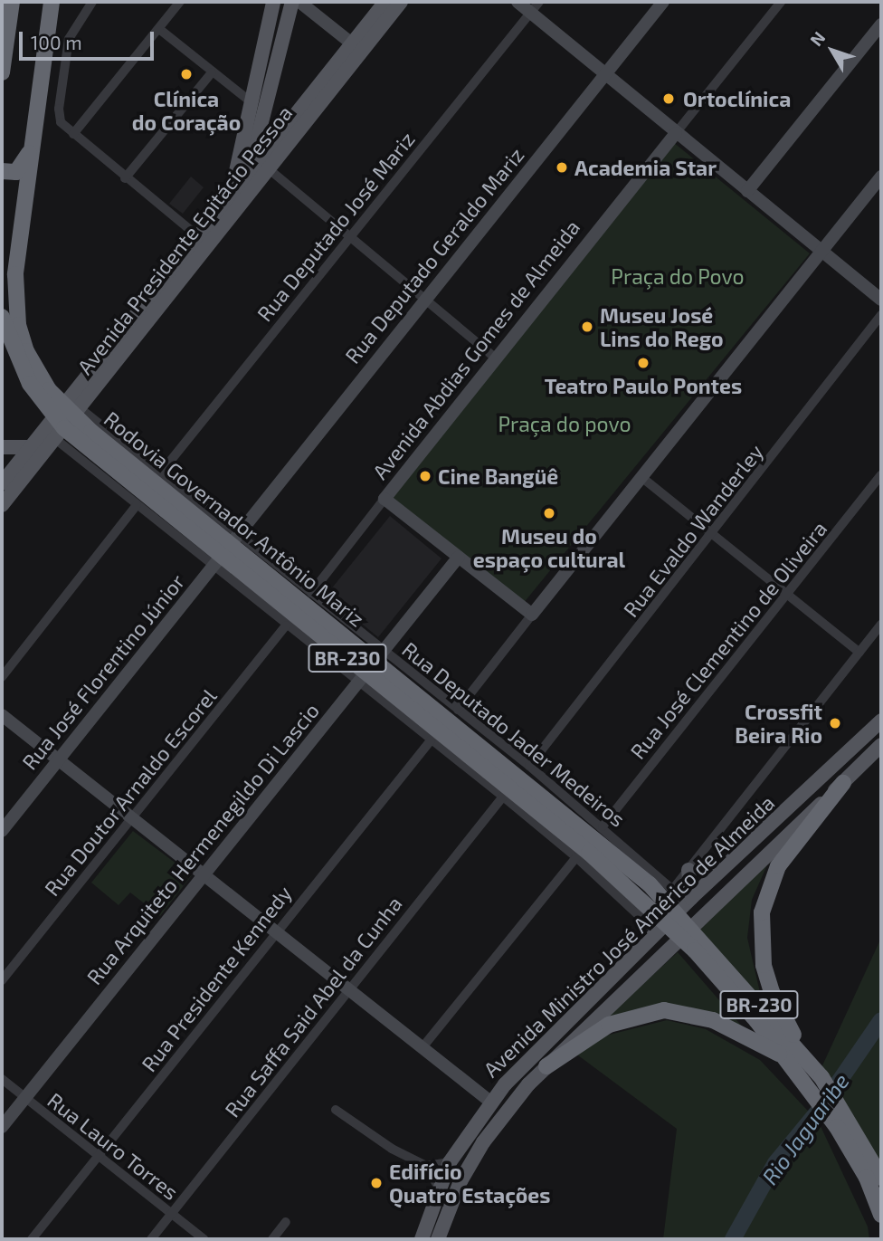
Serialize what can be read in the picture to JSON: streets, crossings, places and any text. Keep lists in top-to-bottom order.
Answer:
{
  "streets": {
    "highway": ["Rodovia Governador Antônio Mariz", "BR-230"],
    "main road": ["Avenida Presidente Epitácio Pessoa", "Avenida Ministro José Américo de Almeida"],
    "street": [
      "Rua Deputado José Mariz",
      "Rua Deputado Geraldo Mariz",
      "Avenida Abdias Gomes de Almeida",
      "Rua Evaldo Wanderley",
      "Rua José Clementino de Oliveira",
      "Rua José Florentino Júnior",
      "Rua Deputado Jader Medeiros",
      "Rua Doutor Arnaldo Escorel",
      "Rua Arquiteto Hermenegildo Di Lascio",
      "Rua Presidente Kennedy",
      "Rua Saffa Said Abel da Cunha",
      "Rua Lauro Torres"
    ]
  },
  "crossings": [
    ["Rua Deputado José Mariz", "Rua Deputado Jader Medeiros"],
    ["Avenida Presidente Epitácio Pessoa", "Rua Deputado Jader Medeiros"],
    ["Rua Deputado Geraldo Mariz", "Rua José Florentino Júnior"],
    ["Rua Deputado Geraldo Mariz", "Rua Deputado Jader Medeiros"],
    ["Avenida Abdias Gomes de Almeida", "Rua Deputado Jader Medeiros"],
    ["Rua Evaldo Wanderley", "Rua Deputado Jader Medeiros"],
    ["Rua José Clementino de Oliveira", "Rua Deputado Jader Medeiros"],
    ["Rua Deputado Jader Medeiros", "Rua Arquiteto Hermenegildo Di Lascio"],
    ["Rua Deputado Jader Medeiros", "Avenida Ministro José Américo de Almeida"],
    ["Rua Arquiteto Hermenegildo Di Lascio", "Rua Lauro Torres"],
    ["Rua Presidente Kennedy", "Rua Lauro Torres"],
    ["Rua Saffa Said Abel da Cunha", "Rua Lauro Torres"]
  ],
  "water": ["Rio Jaguaribe"],
  "parks": ["Praça do Povo", "Praça do povo"],
  "places": [
    "Clínica do Coração",
    "Ortoclínica",
    "Academia Star",
    "Museu José Lins do Rego",
    "Teatro Paulo Pontes",
    "Cine Bangüê",
    "Museu do espaço cultural",
    "Crossfit Beira Rio",
    "Edifício Quatro Estações"
  ],
  "scale_bar": "100 m",
  "north": "top left"
}
